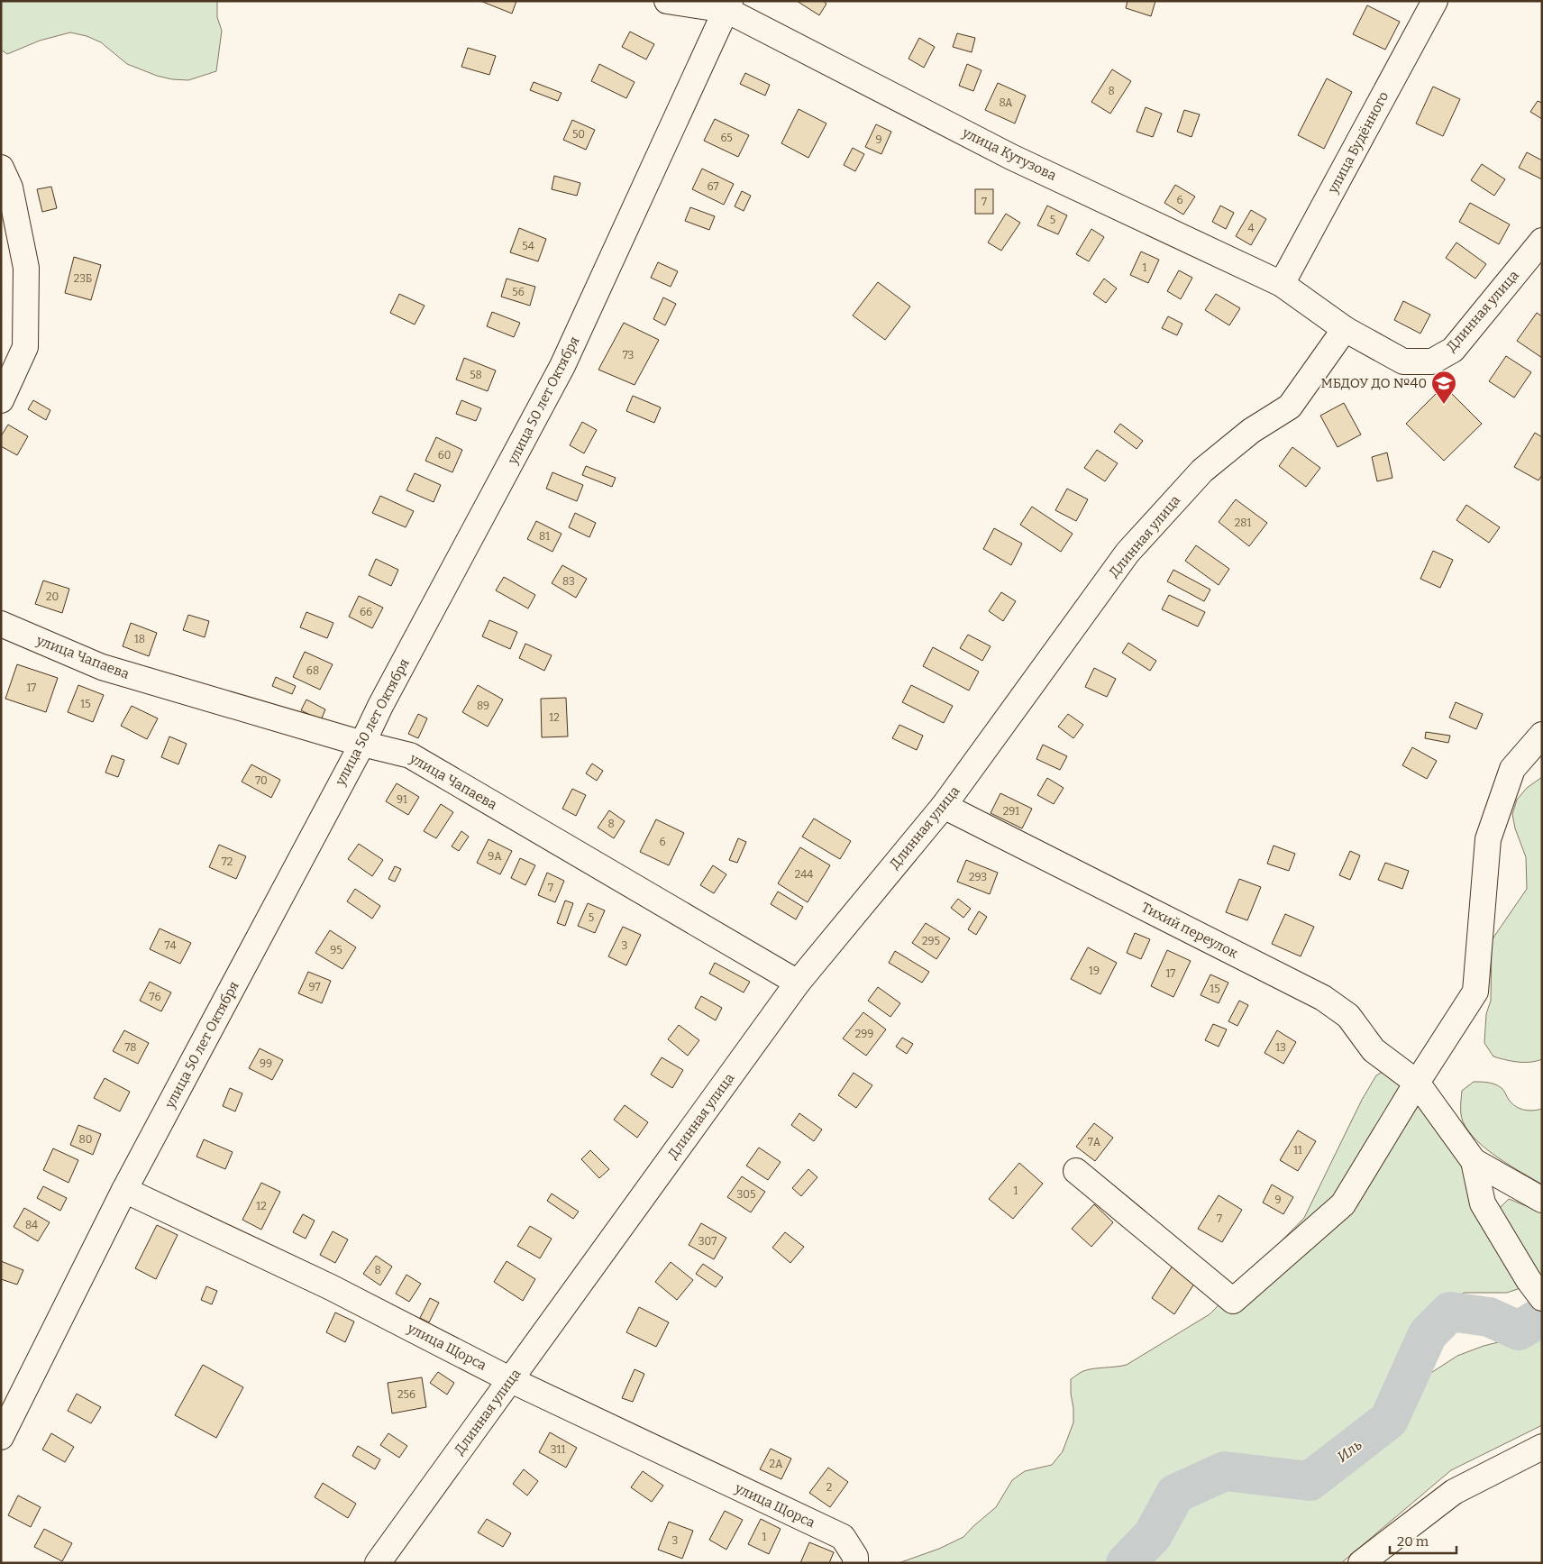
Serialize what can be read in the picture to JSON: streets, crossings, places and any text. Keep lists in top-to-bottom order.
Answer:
{
  "streets": {
    "street": [
      "улица Будённого",
      "улица Кутузова",
      "Длинная улица",
      "улица 50 лет Октября",
      "улица Чапаева",
      "Тихий переулок",
      "улица Щорса"
    ]
  },
  "crossings": [
    ["улица Будённого", "улица Кутузова"],
    ["улица Кутузова", "Длинная улица"],
    ["улица Кутузова", "улица 50 лет Октября"],
    ["Длинная улица", "улица Чапаева"],
    ["Длинная улица", "Тихий переулок"],
    ["Длинная улица", "улица Щорса"],
    ["улица 50 лет Октября", "улица Чапаева"],
    ["улица 50 лет Октября", "улица Щорса"]
  ],
  "water": ["Иль"],
  "places": {
    "school or university": ["МБДОУ ДО №40"]
  },
  "house_numbers": [
    "8",
    "8А",
    "50",
    "65",
    "9",
    "67",
    "6",
    "7",
    "5",
    "4",
    "54",
    "1",
    "23Б",
    "56",
    "73",
    "58",
    "60",
    "281",
    "81",
    "83",
    "20",
    "66",
    "18",
    "68",
    "17",
    "15",
    "89",
    "12",
    "70",
    "91",
    "291",
    "8",
    "6",
    "9А",
    "72",
    "244",
    "293",
    "7",
    "5",
    "295",
    "74",
    "3",
    "95",
    "19",
    "17",
    "97",
    "15",
    "76",
    "299",
    "78",
    "13",
    "99",
    "80",
    "7А",
    "11",
    "1",
    "305",
    "9",
    "12",
    "7",
    "84",
    "307",
    "8",
    "256",
    "311",
    "2А",
    "2",
    "1",
    "3"
  ],
  "scale_bar": "20 m"
}
